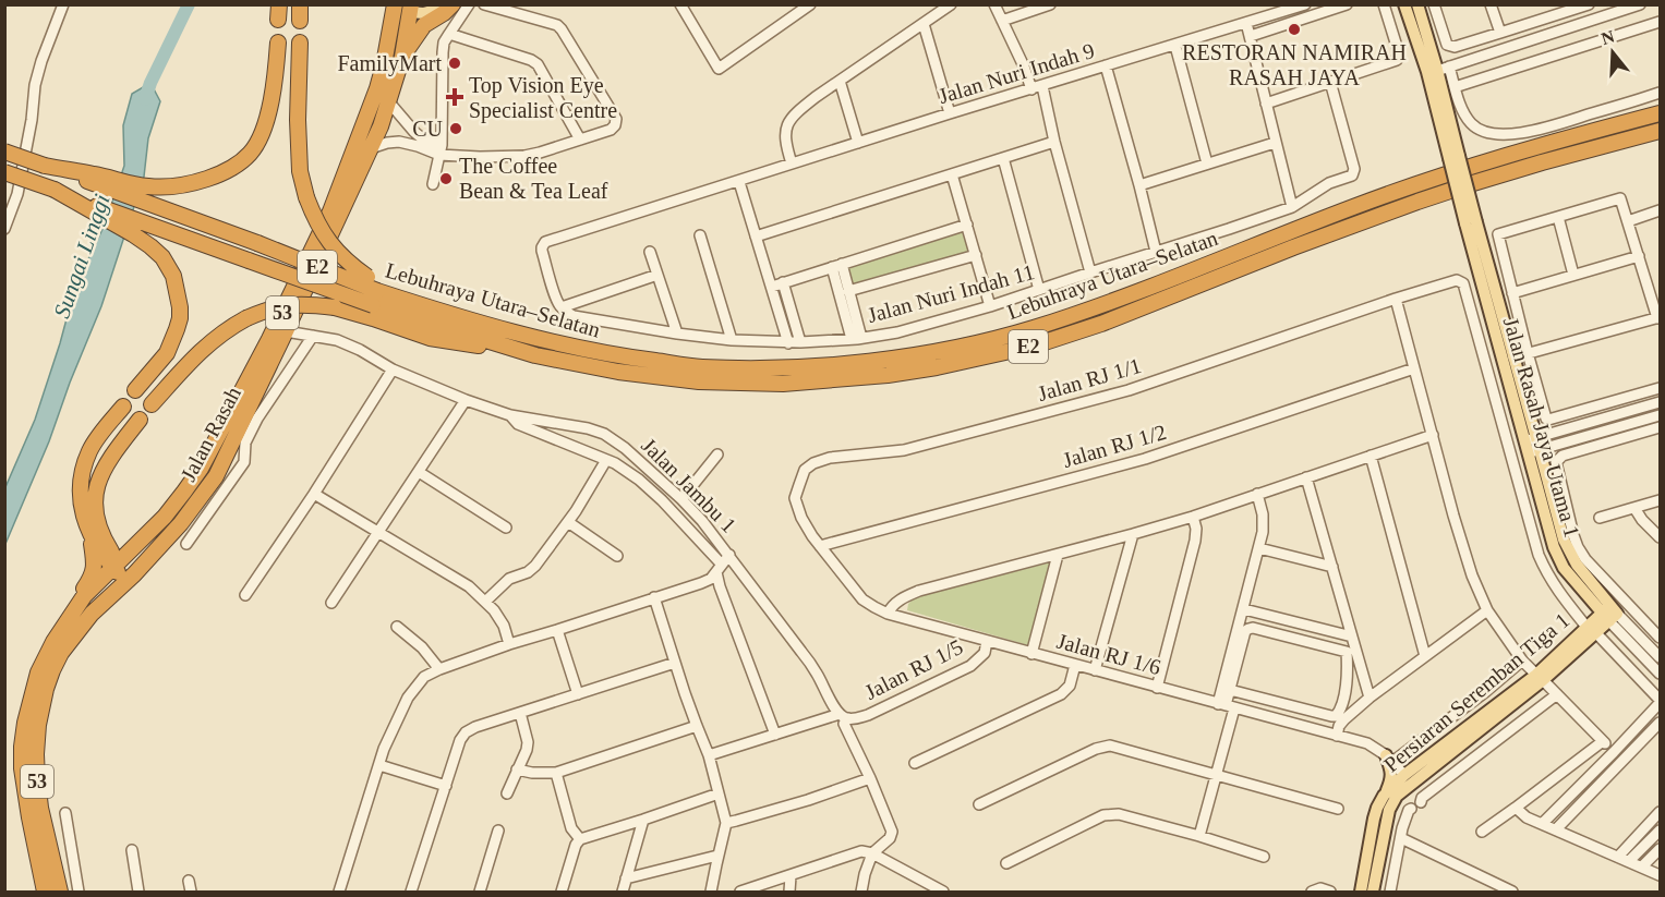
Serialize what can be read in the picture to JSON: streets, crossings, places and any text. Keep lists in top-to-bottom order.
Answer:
{
  "streets": {
    "highway": [
      "E2",
      "Lebuhraya Utara–Selatan",
      "53",
      "Jalan Rasah"
    ],
    "main road": ["Jalan Rasah Jaya Utama 1", "Persiaran Seremban Tiga 1"],
    "street": [
      "Jalan Nuri Indah 9",
      "Jalan Nuri Indah 11",
      "Jalan RJ 1/1",
      "Jalan RJ 1/2",
      "Jalan Jambu 1",
      "Jalan RJ 1/6",
      "Jalan RJ 1/5"
    ]
  },
  "crossings": [
    ["Jalan Nuri Indah 9", "Jalan Nuri Indah 11"],
    ["Jalan RJ 1/1", "Jalan RJ 1/2"],
    ["Jalan RJ 1/1", "Jalan RJ 1/6"],
    ["Jalan RJ 1/1", "Persiaran Seremban Tiga 1"],
    ["Jalan Rasah Jaya Utama 1", "Persiaran Seremban Tiga 1"],
    ["Jalan Rasah", "Jalan Jambu 1"],
    ["Jalan RJ 1/2", "Jalan RJ 1/6"],
    ["Jalan Jambu 1", "Jalan RJ 1/5"],
    ["Jalan RJ 1/6", "Jalan RJ 1/5"],
    ["Jalan RJ 1/6", "Persiaran Seremban Tiga 1"]
  ],
  "water": ["Sungai Linggi"],
  "places": {
    "other": [
      "RESTORAN NAMIRAH RASAH JAYA",
      "FamilyMart",
      "CU",
      "The Coffee Bean & Tea Leaf"
    ],
    "health": ["Top Vision Eye Specialist Centre"]
  },
  "north": "top"
}
